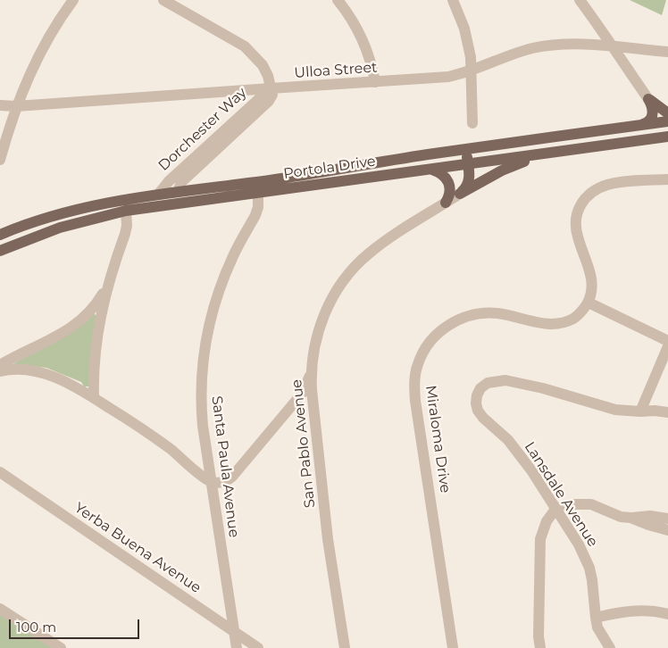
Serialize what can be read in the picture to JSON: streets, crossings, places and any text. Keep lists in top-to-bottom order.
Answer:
{
  "streets": {
    "main road": ["Portola Drive"],
    "street": [
      "Ulloa Street",
      "Dorchester Way",
      "Miraloma Drive",
      "San Pablo Avenue",
      "Santa Paula Avenue",
      "Lansdale Avenue",
      "Yerba Buena Avenue"
    ]
  },
  "crossings": [
    ["Ulloa Street", "Dorchester Way"],
    ["Dorchester Way", "Portola Drive"],
    ["Portola Drive", "Santa Paula Avenue"],
    ["Santa Paula Avenue", "Yerba Buena Avenue"]
  ],
  "scale_bar": "100 m"
}
